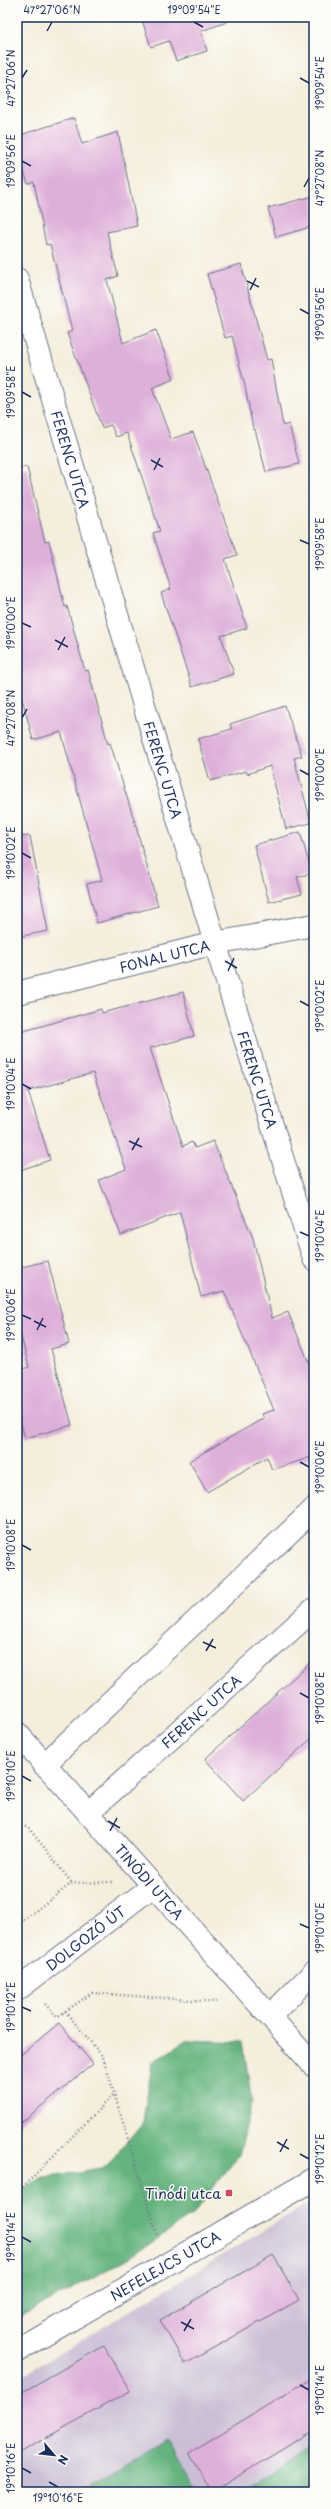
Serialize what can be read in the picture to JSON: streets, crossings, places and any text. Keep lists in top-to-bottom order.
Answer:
{
  "streets": {
    "street": [
      "FERENC UTCA",
      "FONAL UTCA",
      "TINÓDI UTCA",
      "DOLGOZÓ ÚT",
      "NEFELEJCS UTCA"
    ]
  },
  "crossings": [
    ["FERENC UTCA", "FONAL UTCA"],
    ["FERENC UTCA", "TINÓDI UTCA"],
    ["TINÓDI UTCA", "DOLGOZÓ ÚT"]
  ],
  "places": {
    "transit": ["Tinódi utca"]
  },
  "north": "bottom right",
  "coordinates": [
    "47°27'06\"N",
    "19°09'54\"E",
    "19°09'56\"E",
    "47°27'08\"N",
    "19°09'58\"E",
    "19°10'00\"E",
    "19°10'02\"E",
    "19°10'04\"E",
    "19°10'06\"E",
    "19°10'08\"E",
    "19°10'10\"E",
    "19°10'12\"E",
    "19°10'14\"E",
    "19°10'16\"E"
  ]
}
